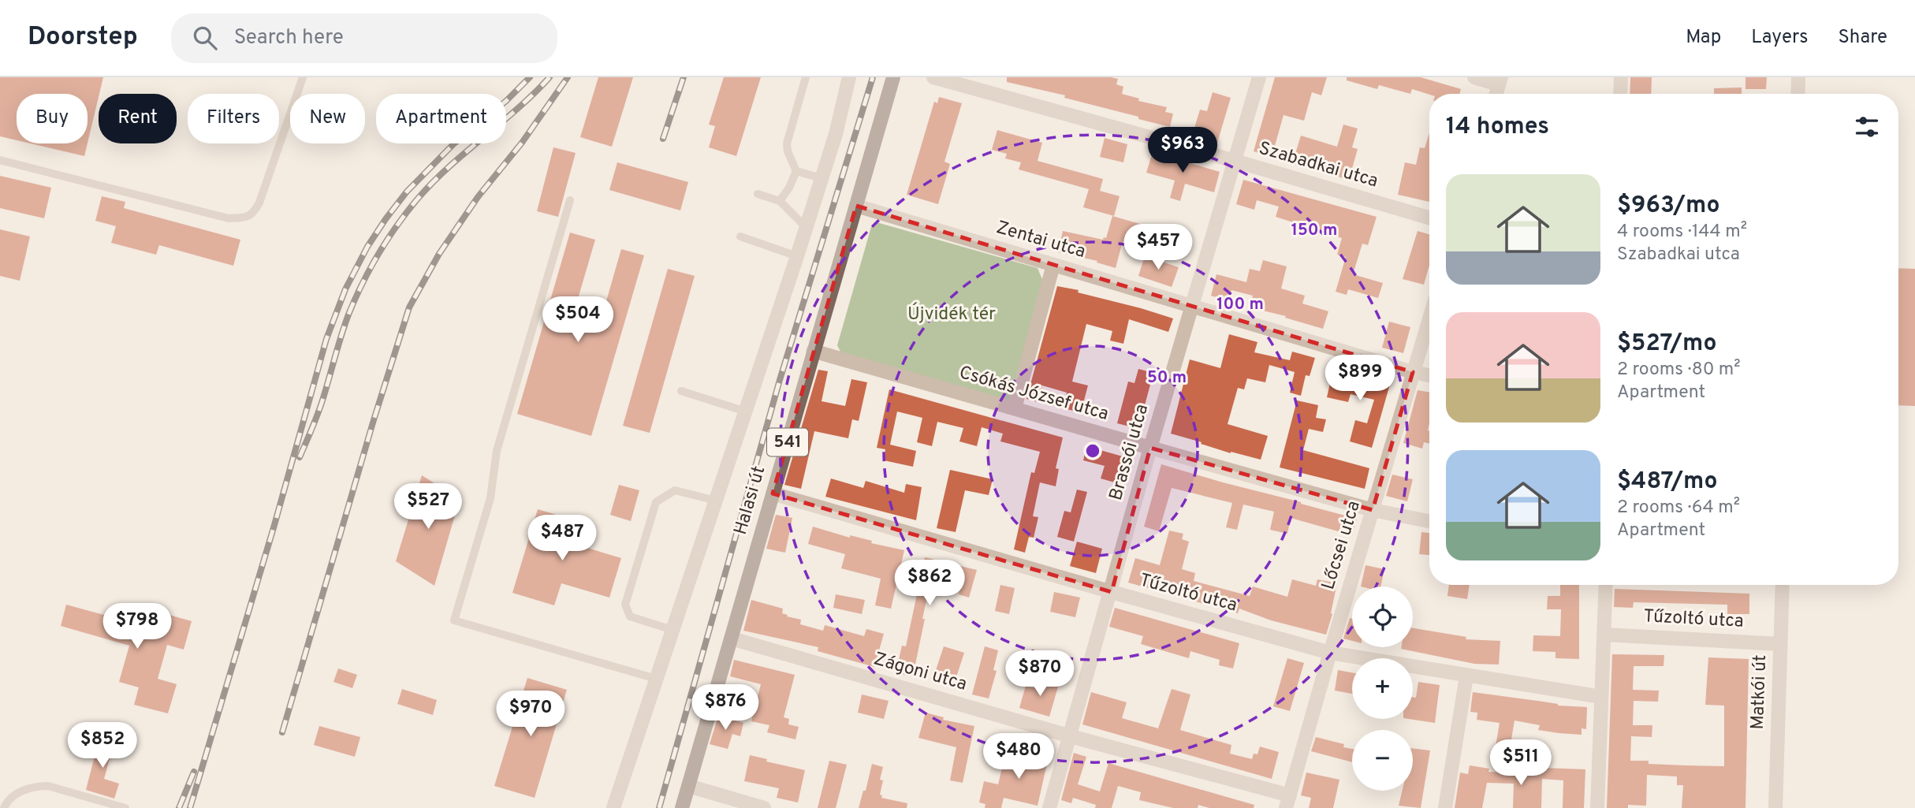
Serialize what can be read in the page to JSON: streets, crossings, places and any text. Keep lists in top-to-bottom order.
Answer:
{
  "streets": {
    "main road": ["541", "Halasi út"],
    "street": [
      "Szabadkai utca",
      "Zentai utca",
      "Csókás József utca",
      "Brassói utca",
      "Lőcsei utca",
      "Tűzoltó utca",
      "Zágoni utca",
      "Matkói út"
    ]
  },
  "crossings": [
    ["Szabadkai utca", "Brassói utca"],
    ["Zentai utca", "Brassói utca"],
    ["Zentai utca", "Halasi út"],
    ["Zentai utca", "Lőcsei utca"],
    ["Csókás József utca", "Brassói utca"],
    ["Csókás József utca", "Halasi út"],
    ["Csókás József utca", "Lőcsei utca"],
    ["Brassói utca", "Tűzoltó utca"],
    ["Brassói utca", "Zágoni utca"],
    ["Halasi út", "Tűzoltó utca"],
    ["Halasi út", "Zágoni utca"],
    ["Lőcsei utca", "Tűzoltó utca"],
    ["Lőcsei utca", "Zágoni utca"],
    ["Tűzoltó utca", "Matkói út"]
  ],
  "parks": ["Újvidék tér"],
  "page": {
    "header": "Doorstep",
    "search": "Search here",
    "nav": ["Map", "Layers", "Share"],
    "chip": [
      "Buy",
      "Rent",
      "Filters",
      "New",
      "Apartment"
    ],
    "heading": "14 homes",
    "price": [
      "$963",
      "$457",
      "$504",
      "$899",
      "$527",
      "$487",
      "$862",
      "$798",
      "$870",
      "$876",
      "$970",
      "$852",
      "$480",
      "$511"
    ],
    "list": [
      {
        "name": "$963/mo",
        "note": "4 rooms · 144 m² · Szabadkai utca"
      },
      {
        "name": "$527/mo",
        "note": "2 rooms · 80 m² · Apartment"
      },
      {
        "name": "$487/mo",
        "note": "2 rooms · 64 m² · Apartment"
      }
    ],
    "map_buttons": ["+", "−"]
  },
  "rings": ["150 m", "100 m", "50 m"]
}
